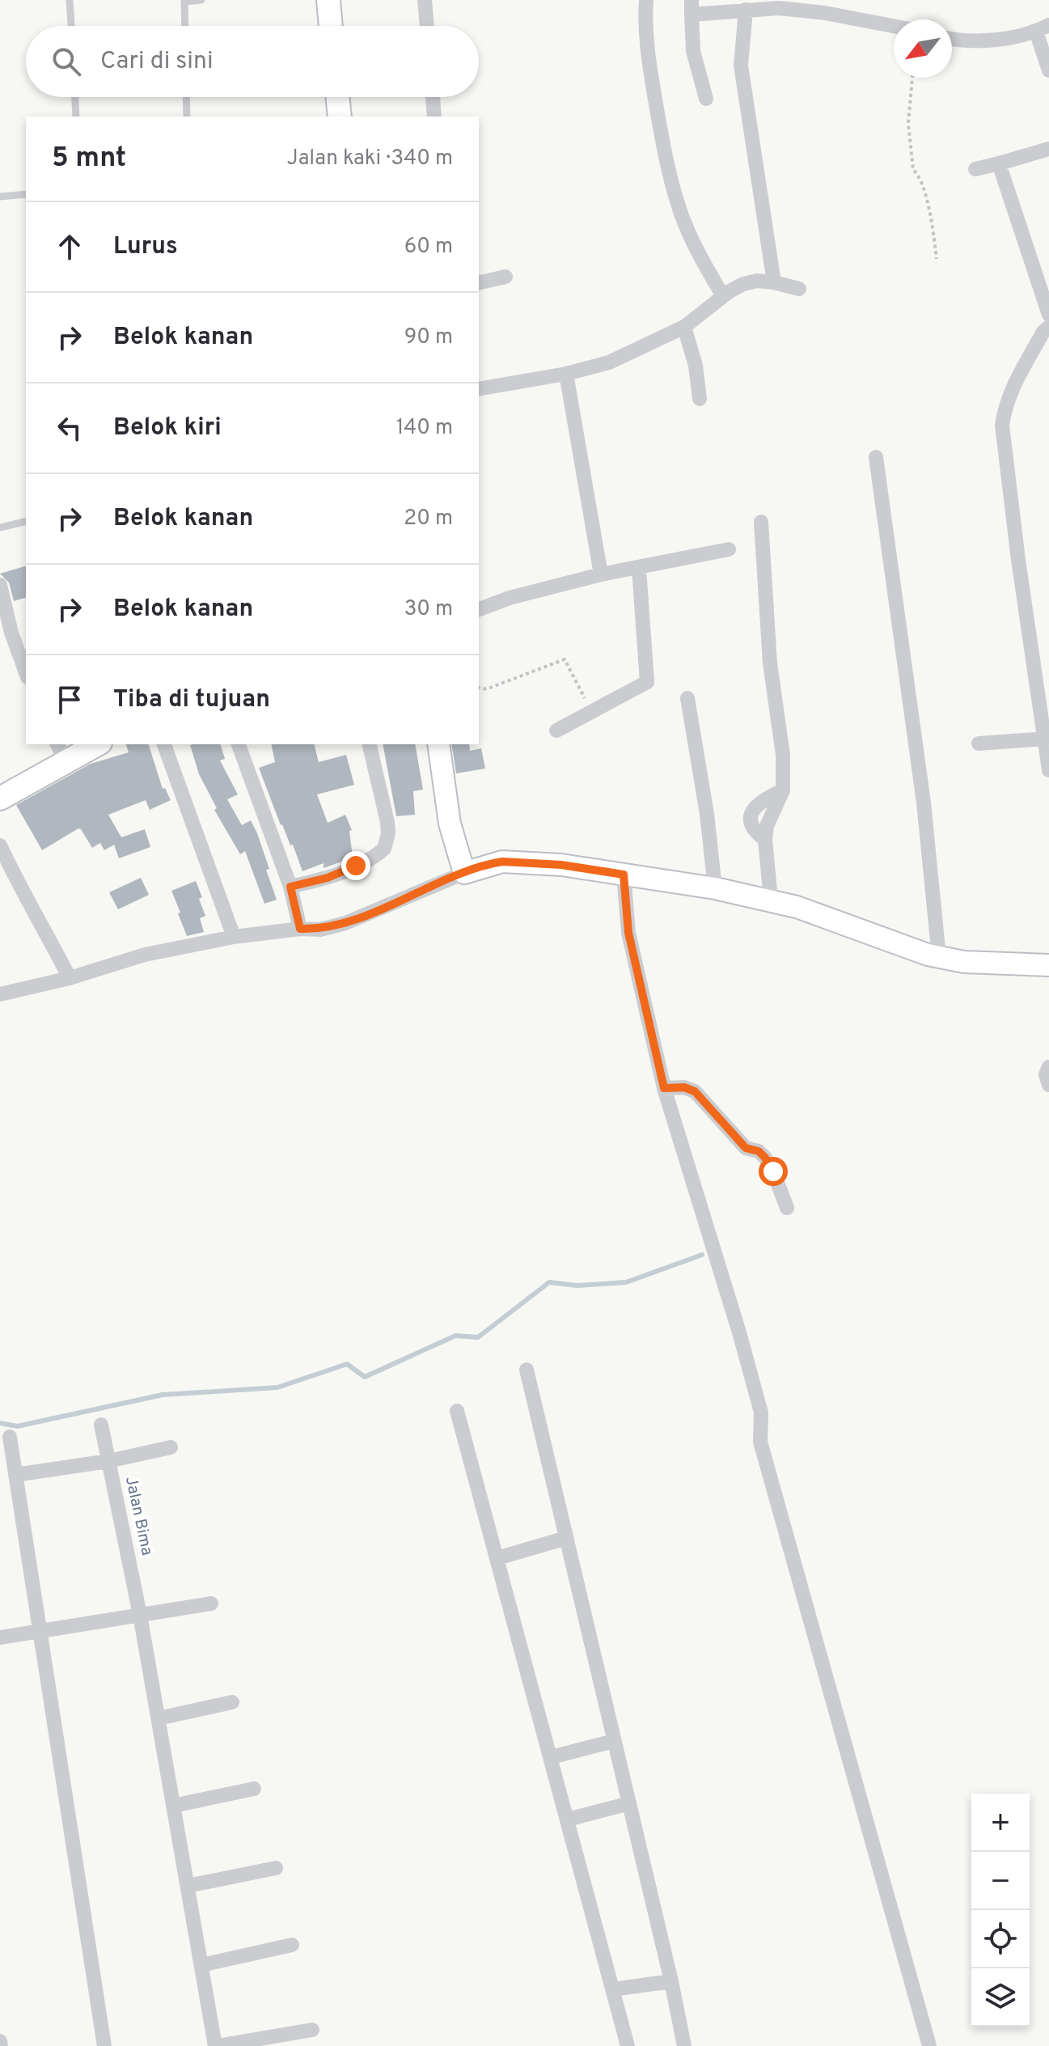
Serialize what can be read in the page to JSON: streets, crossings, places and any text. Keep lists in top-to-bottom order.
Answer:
{
  "streets": {
    "street": ["Jalan Bima"]
  },
  "north": "bottom left",
  "page": {
    "search": "Cari di sini",
    "heading": ["5 mnt", "Jalan kaki · 340 m"],
    "list": [
      ["Lurus", "60 m"],
      ["Belok kanan", "90 m"],
      ["Belok kiri", "140 m"],
      ["Belok kanan", "20 m"],
      ["Belok kanan", "30 m"],
      "Tiba di tujuan"
    ],
    "map_buttons": ["+", "−"]
  }
}
